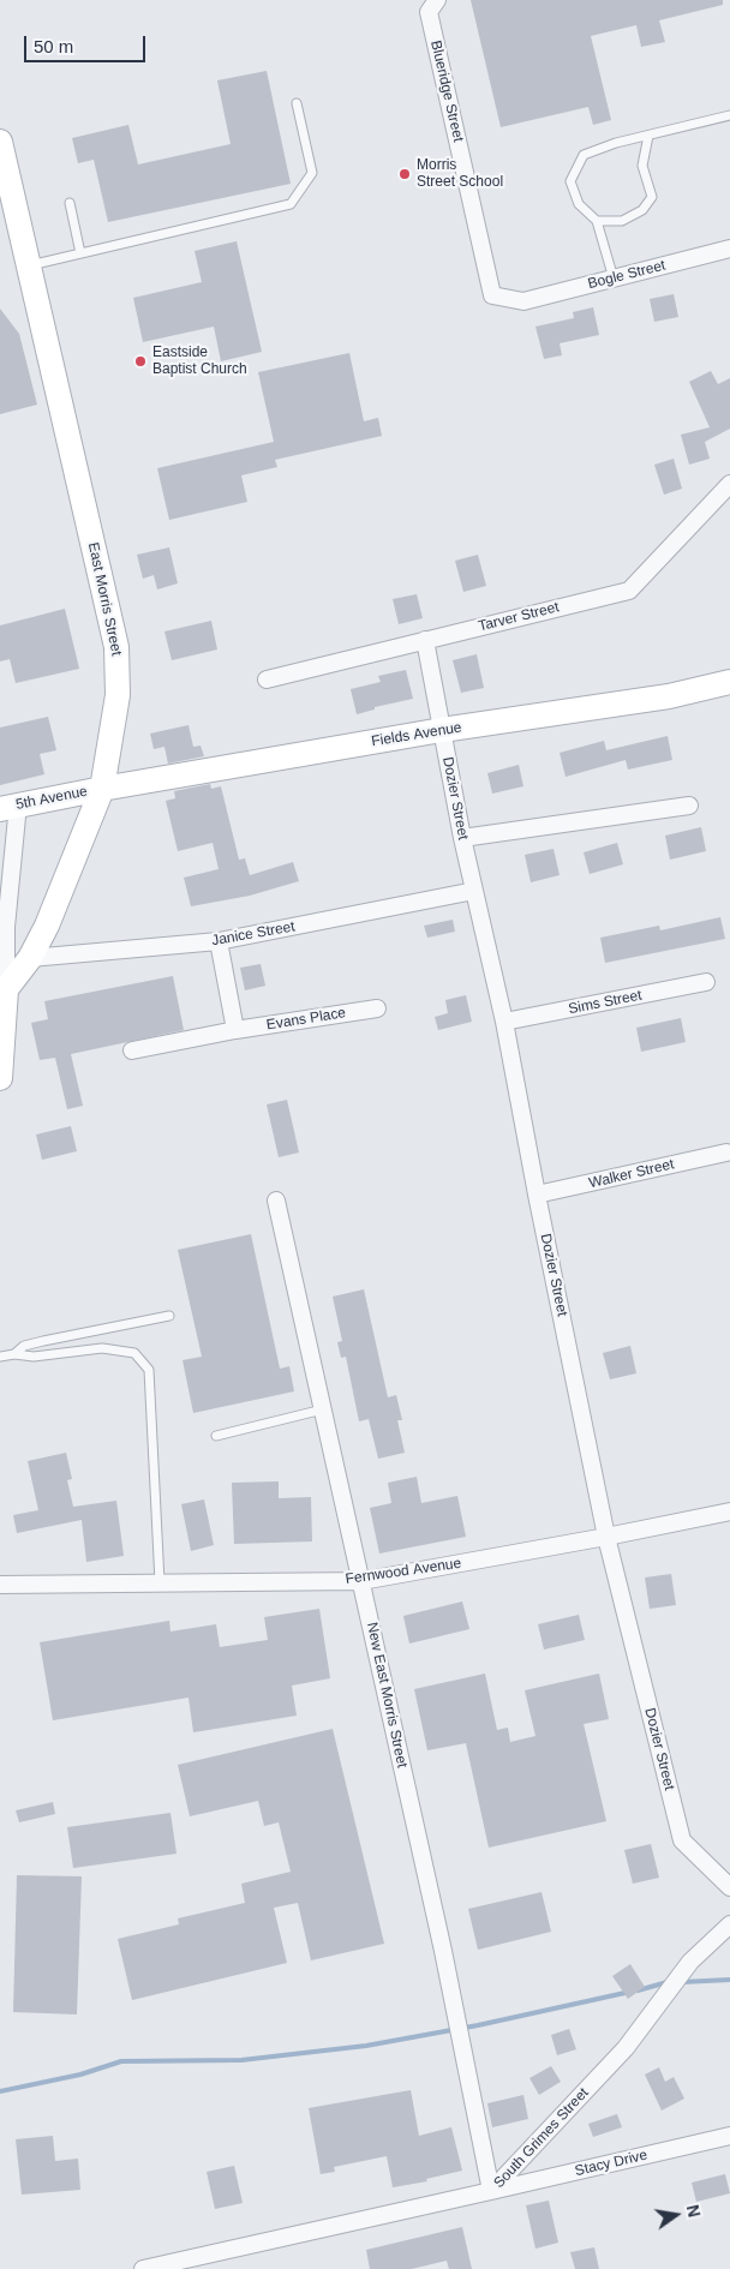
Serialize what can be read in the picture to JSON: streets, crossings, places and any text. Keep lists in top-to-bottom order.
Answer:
{
  "streets": {
    "main road": ["East Morris Street", "Fields Avenue", "5th Avenue"],
    "street": [
      "Blueridge Street",
      "Bogle Street",
      "Tarver Street",
      "Dozier Street",
      "Janice Street",
      "Sims Street",
      "Evans Place",
      "Walker Street",
      "Fernwood Avenue",
      "New East Morris Street",
      "South Grimes Street",
      "Stacy Drive"
    ]
  },
  "crossings": [
    ["Blueridge Street", "Bogle Street"],
    ["East Morris Street", "Fields Avenue"],
    ["East Morris Street", "5th Avenue"],
    ["East Morris Street", "Janice Street"],
    ["Tarver Street", "Dozier Street"],
    ["Fields Avenue", "5th Avenue"],
    ["Fields Avenue", "Dozier Street"],
    ["Dozier Street", "Janice Street"],
    ["Dozier Street", "Sims Street"],
    ["Dozier Street", "Walker Street"],
    ["Dozier Street", "Fernwood Avenue"],
    ["Fernwood Avenue", "New East Morris Street"],
    ["New East Morris Street", "South Grimes Street"],
    ["New East Morris Street", "Stacy Drive"],
    ["South Grimes Street", "Stacy Drive"]
  ],
  "places": ["Morris Street School", "Eastside Baptist Church"],
  "scale_bar": "50 m",
  "north": "right"
}
